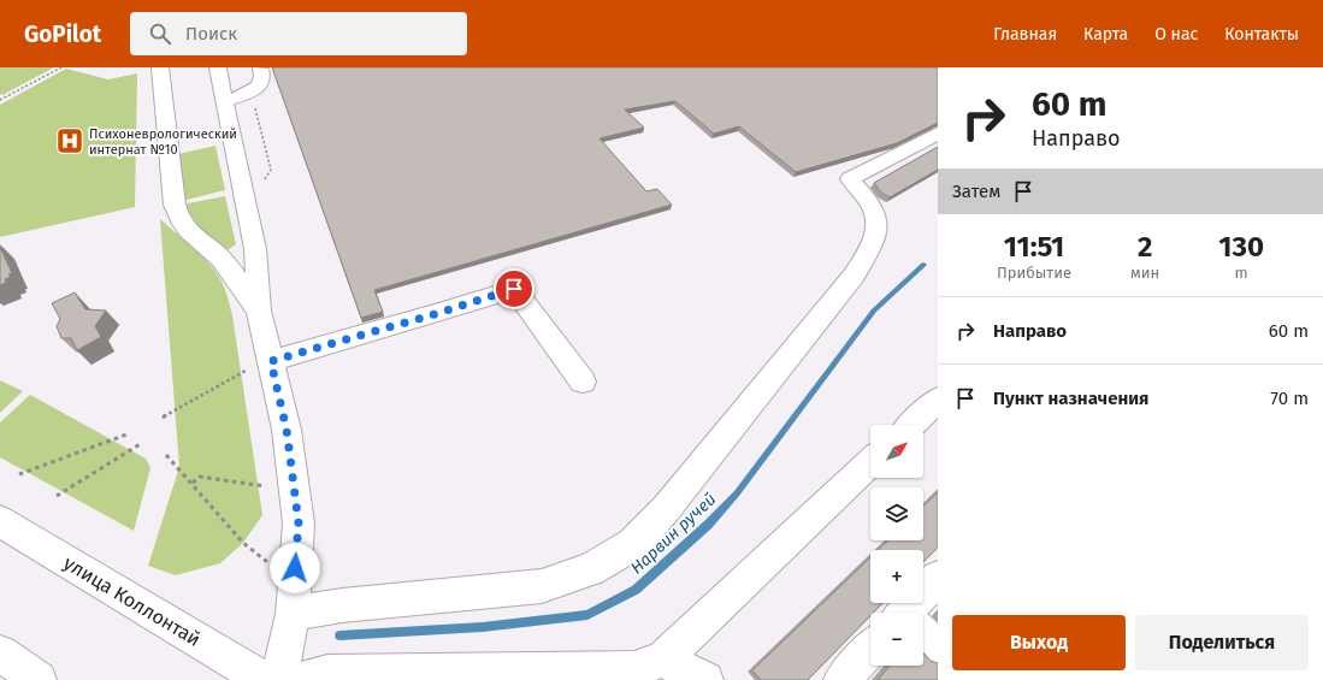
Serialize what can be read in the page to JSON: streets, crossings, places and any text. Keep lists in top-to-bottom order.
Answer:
{
  "streets": {
    "street": ["улица Коллонтай"]
  },
  "water": ["Нарвин ручей"],
  "places": {
    "hospital": ["Психоневрологический интернат №10"]
  },
  "north": "top right",
  "page": {
    "header": "GoPilot",
    "search": "Поиск",
    "nav": [
      "Главная",
      "Карта",
      "О нас",
      "Контакты"
    ],
    "turn": ["60 m", "Направо"],
    "then": "Затем",
    "eta": [
      "11:51",
      "Прибытие",
      "2",
      "мин",
      "130",
      "m"
    ],
    "list": [
      {
        "name": "Направо",
        "value": "60 m"
      },
      {
        "name": "Пункт назначения",
        "value": "70 m"
      }
    ],
    "map_buttons": ["+", "−"],
    "buttons": ["Выход", "Поделиться"]
  }
}
